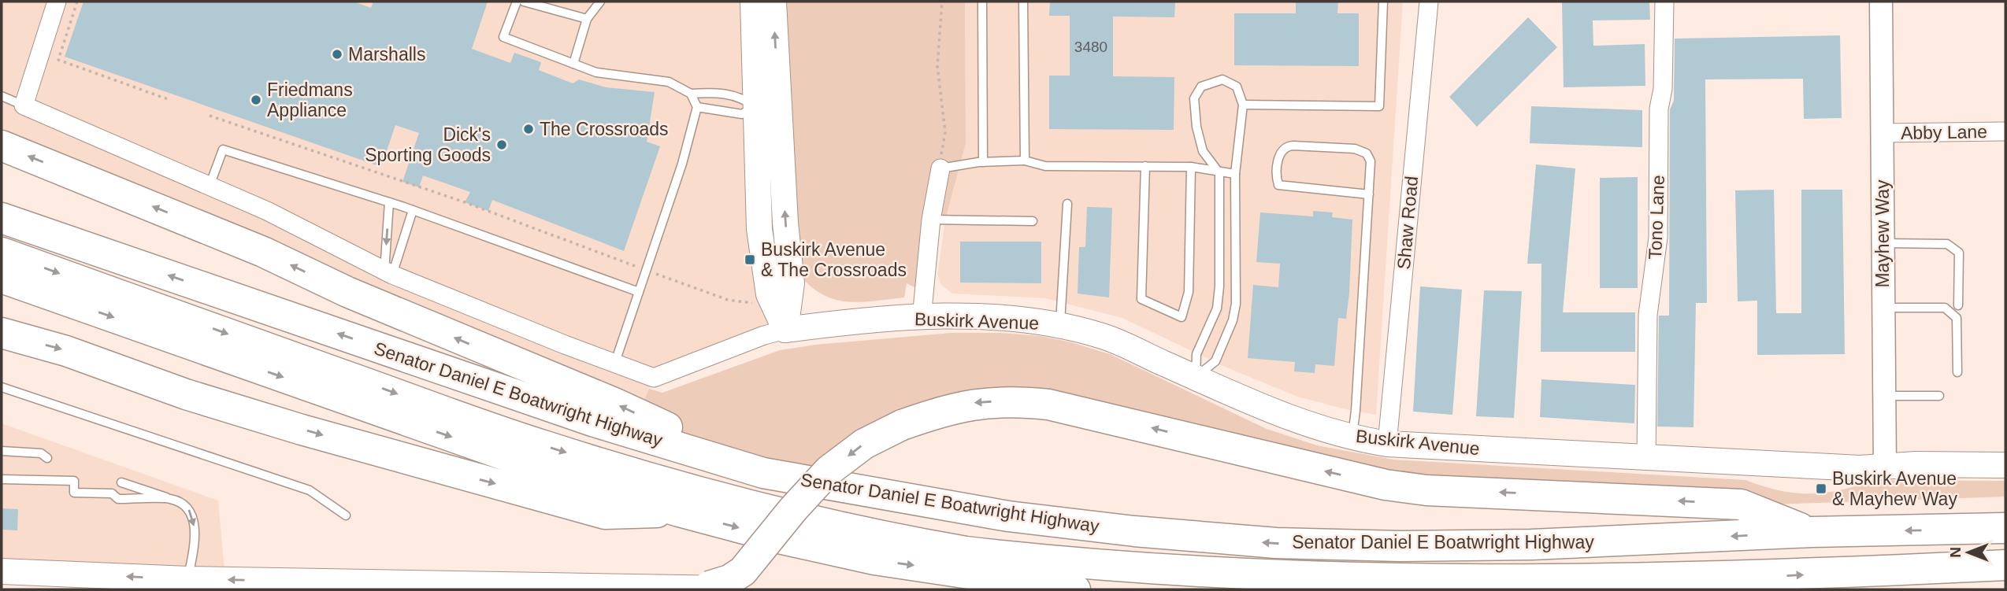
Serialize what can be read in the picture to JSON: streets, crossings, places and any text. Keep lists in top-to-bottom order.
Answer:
{
  "streets": {
    "highway": ["Senator Daniel E Boatwright Highway"],
    "main road": ["Buskirk Avenue"],
    "street": [
      "Abby Lane",
      "Tono Lane",
      "Shaw Road",
      "Mayhew Way"
    ]
  },
  "crossings": [
    ["Abby Lane", "Mayhew Way"],
    ["Tono Lane", "Buskirk Avenue"],
    ["Shaw Road", "Buskirk Avenue"],
    ["Mayhew Way", "Buskirk Avenue"]
  ],
  "places": {
    "other": [
      "Marshalls",
      "Friedmans Appliance",
      "The Crossroads",
      "Dick's Sporting Goods"
    ],
    "transit": ["Buskirk Avenue & The Crossroads", "Buskirk Avenue & Mayhew Way"]
  },
  "house_numbers": ["3480"],
  "north": "left"
}
